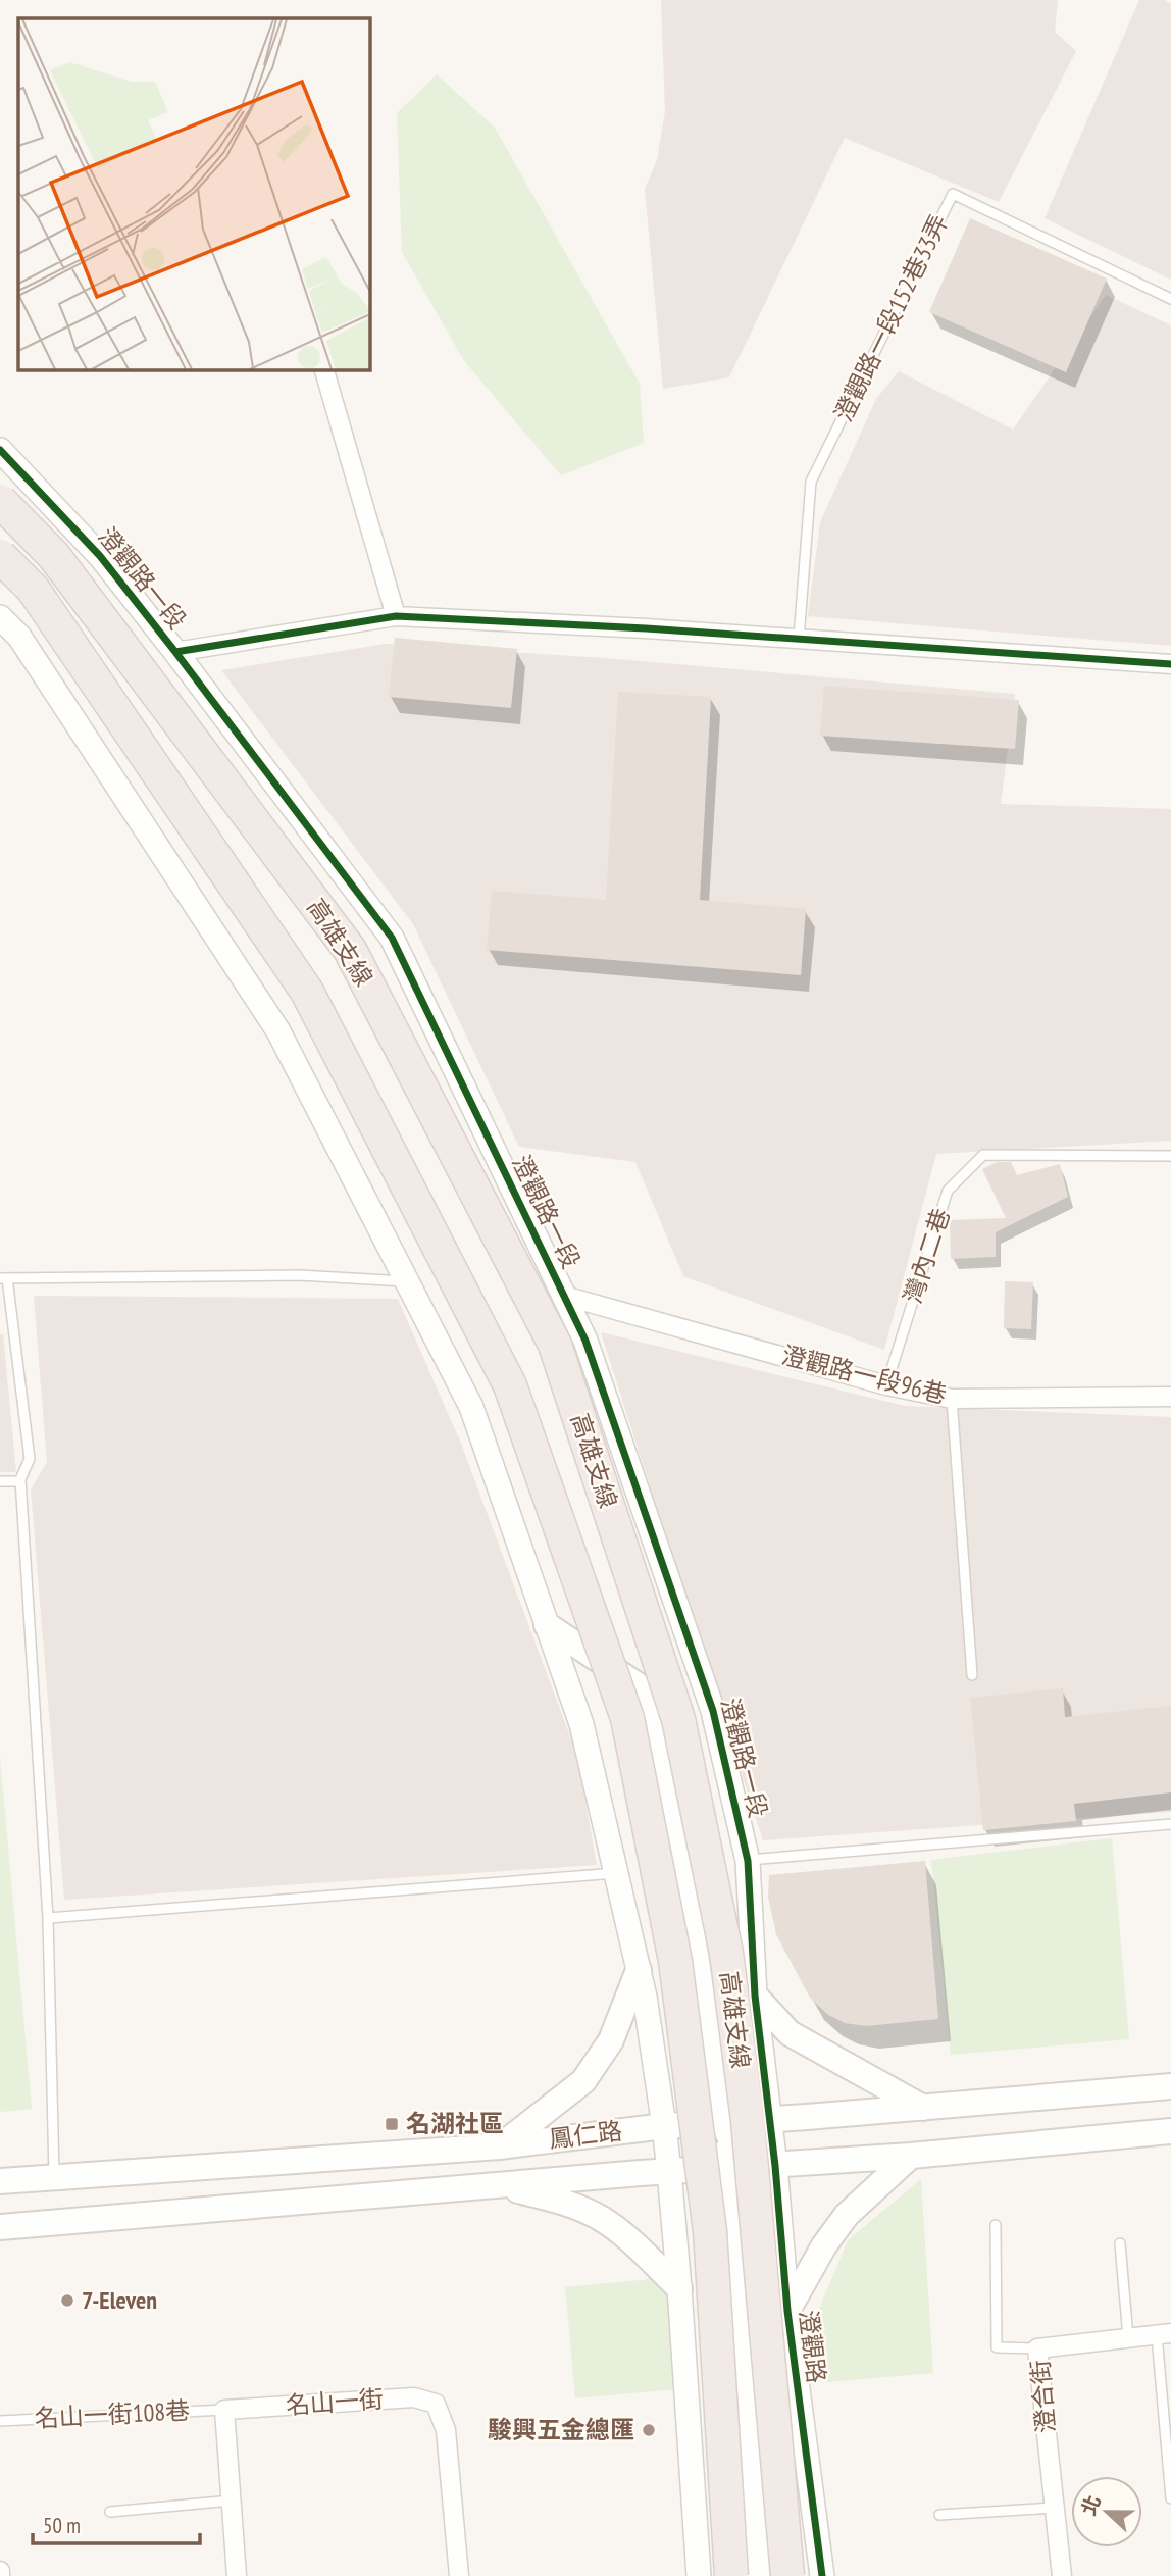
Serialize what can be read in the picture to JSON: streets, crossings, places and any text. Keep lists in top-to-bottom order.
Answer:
{
  "streets": {
    "highway": ["高雄支線"],
    "main road": ["鳳仁路"],
    "street": [
      "澄觀路一段",
      "澄觀路一段96巷",
      "澄觀路",
      "澄合街",
      "名山一街"
    ],
    "lane": ["澄觀路一段152巷33弄", "灣內二巷", "名山一街108巷"]
  },
  "crossings": [
    ["澄觀路一段", "澄觀路一段96巷"],
    ["澄觀路一段", "鳳仁路"],
    ["澄觀路一段", "澄觀路"],
    ["灣內二巷", "澄觀路一段96巷"],
    ["鳳仁路", "澄觀路"],
    ["名山一街", "名山一街108巷"]
  ],
  "places": {
    "transit": ["名湖社區"],
    "other": ["7-Eleven", "駿興五金總匯"]
  },
  "scale_bar": "50 m",
  "north": "left"
}
